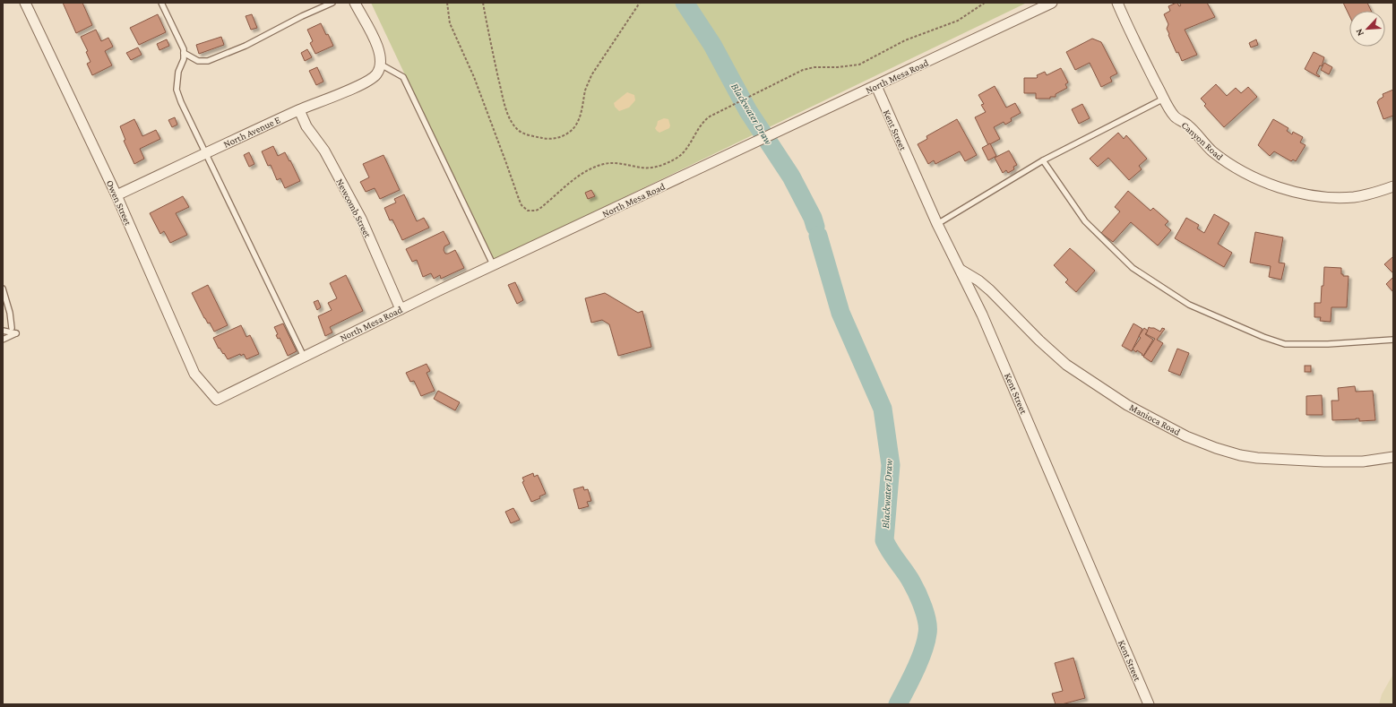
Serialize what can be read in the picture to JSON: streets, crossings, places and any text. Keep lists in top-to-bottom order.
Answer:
{
  "streets": {
    "street": [
      "North Mesa Road",
      "Kent Street",
      "North Avenue E",
      "Canyon Road",
      "Owen Street",
      "Newcomb Street",
      "Manioca Road"
    ]
  },
  "crossings": [
    ["North Mesa Road", "Kent Street"],
    ["North Mesa Road", "Owen Street"],
    ["North Mesa Road", "Newcomb Street"],
    ["Kent Street", "Manioca Road"],
    ["North Avenue E", "Owen Street"],
    ["North Avenue E", "Newcomb Street"]
  ],
  "water": ["Blackwater Draw"],
  "north": "bottom left"
}
